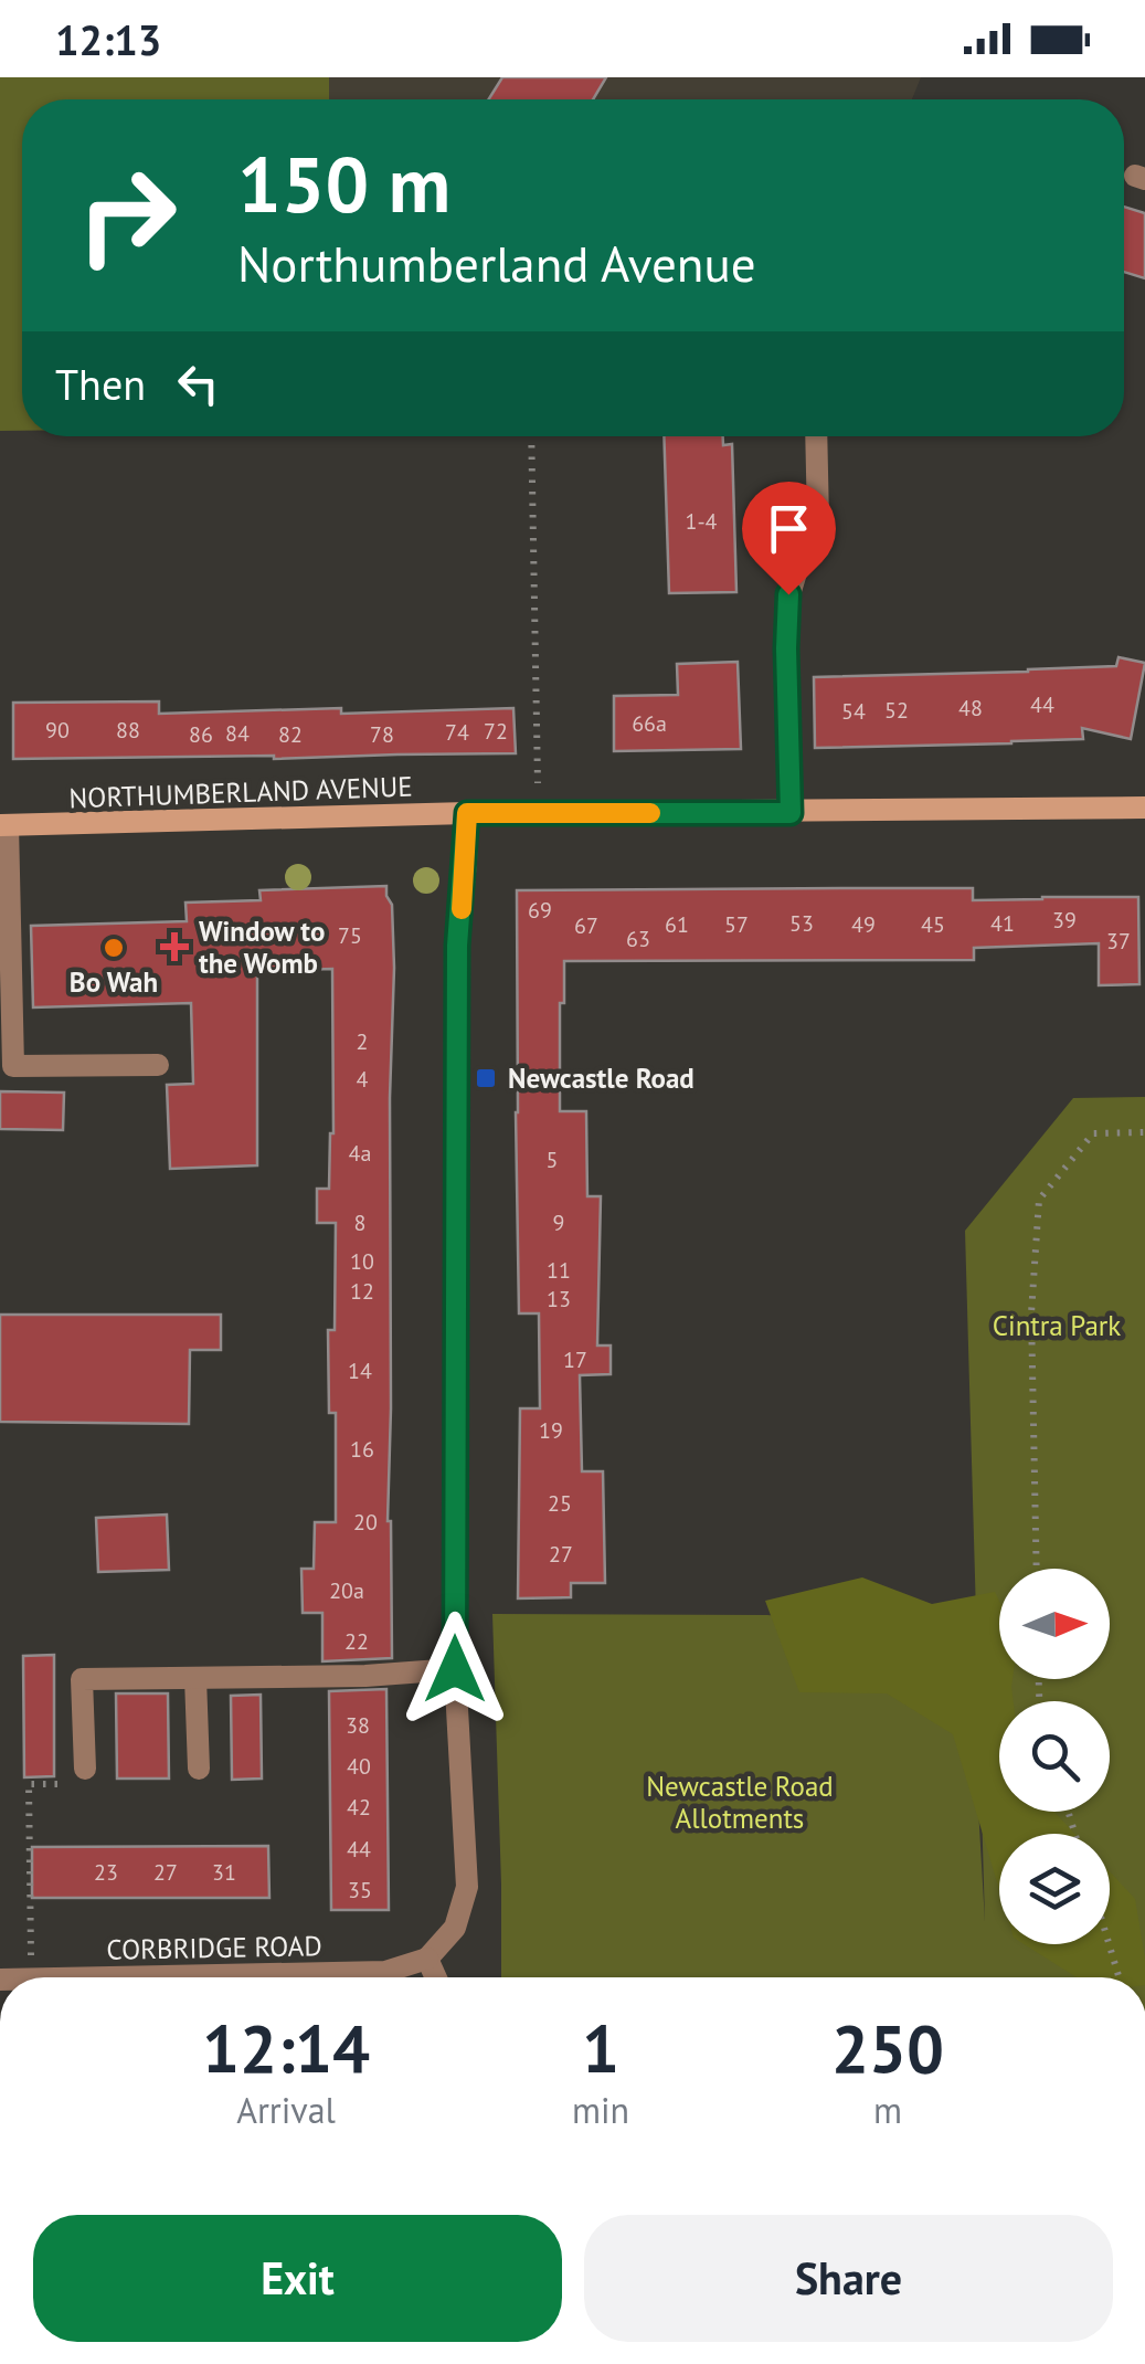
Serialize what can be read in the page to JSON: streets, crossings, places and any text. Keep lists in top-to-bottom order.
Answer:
{
  "streets": {
    "street": ["NORTHUMBERLAND AVENUE", "CORBRIDGE ROAD"]
  },
  "parks": ["Cintra Park", "Newcastle Road Allotments"],
  "places": {
    "health": ["Window to the Womb"],
    "other": ["Bo Wah"],
    "transit": ["Newcastle Road"]
  },
  "house_numbers": [
    "1-4",
    "44",
    "48",
    "52",
    "54",
    "66a",
    "90",
    "88",
    "72",
    "74",
    "84",
    "86",
    "82",
    "78",
    "69",
    "39",
    "53",
    "41",
    "61",
    "57",
    "49",
    "45",
    "67",
    "75",
    "63",
    "37",
    "2",
    "4",
    "4a",
    "5",
    "8",
    "9",
    "10",
    "11",
    "12",
    "13",
    "17",
    "14",
    "19",
    "16",
    "25",
    "20",
    "27",
    "20a",
    "22",
    "38",
    "40",
    "42",
    "44",
    "23",
    "27",
    "31",
    "35"
  ],
  "north": "right",
  "page": {
    "status": "12:13",
    "turn": ["150 m", "Northumberland Avenue"],
    "then": "Then",
    "eta": [
      "12:14",
      "Arrival",
      "1",
      "min",
      "250",
      "m"
    ],
    "buttons": ["Exit", "Share"]
  }
}
